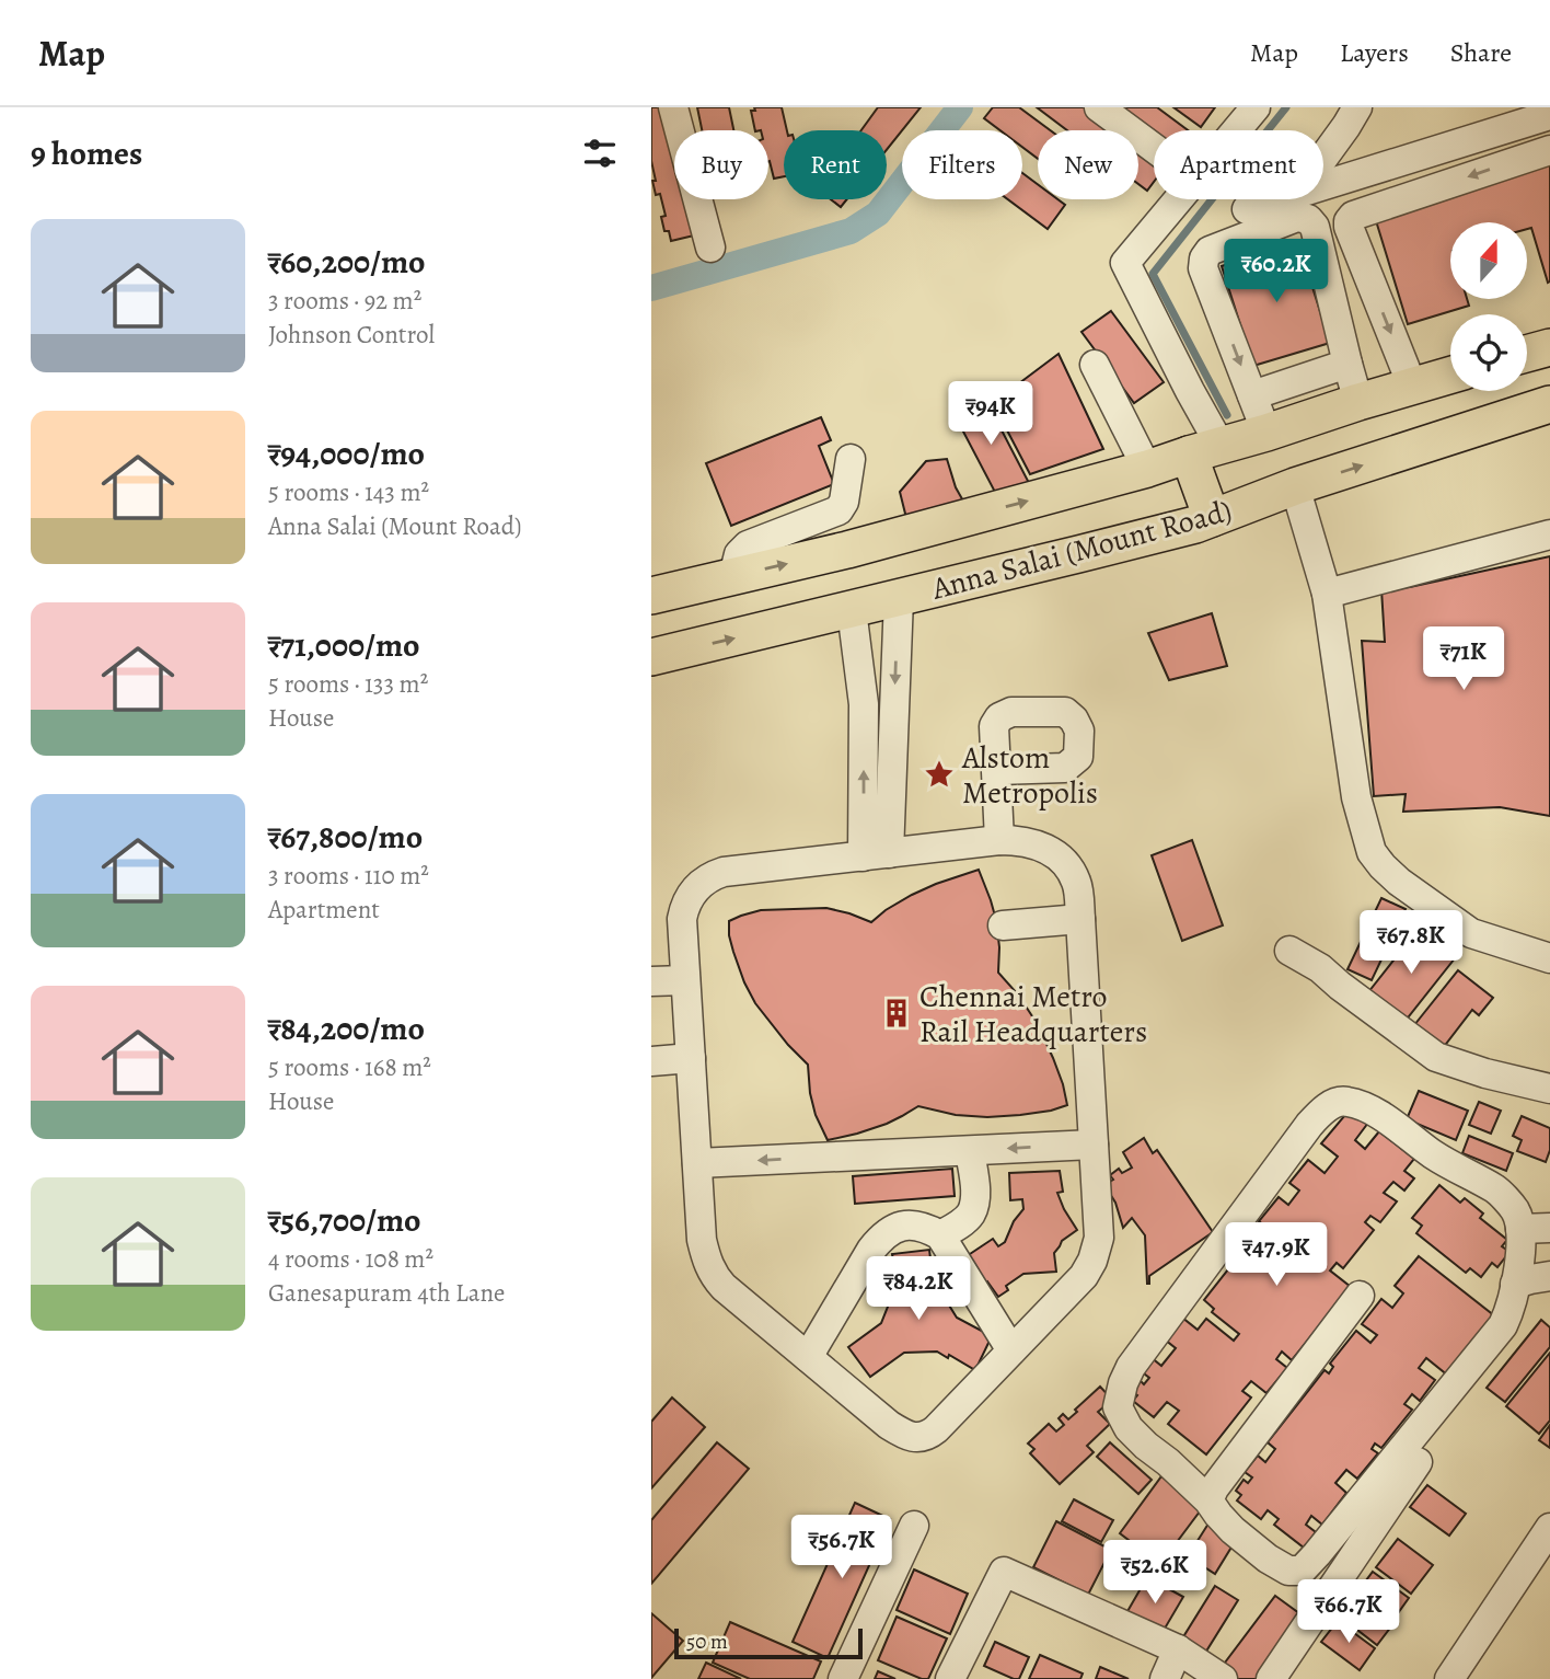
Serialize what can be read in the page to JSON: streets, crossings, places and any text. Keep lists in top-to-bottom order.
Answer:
{
  "streets": {
    "main road": ["Anna Salai (Mount Road)"]
  },
  "places": {
    "place": ["Alstom Metropolis"],
    "building": ["Chennai Metro Rail Headquarters"]
  },
  "scale_bar": "50 m",
  "north": "top",
  "page": {
    "header": "Map",
    "nav": ["Map", "Layers", "Share"],
    "heading": "9 homes",
    "chip": [
      "Buy",
      "Rent",
      "Filters",
      "New",
      "Apartment"
    ],
    "list": [
      {
        "name": "₹60,200/mo",
        "note": "3 rooms · 92 m² · Johnson Control"
      },
      {
        "name": "₹94,000/mo",
        "note": "5 rooms · 143 m² · Anna Salai (Mount Road)"
      },
      {
        "name": "₹71,000/mo",
        "note": "5 rooms · 133 m² · House"
      },
      {
        "name": "₹67,800/mo",
        "note": "3 rooms · 110 m² · Apartment"
      },
      {
        "name": "₹84,200/mo",
        "note": "5 rooms · 168 m² · House"
      },
      {
        "name": "₹56,700/mo",
        "note": "4 rooms · 108 m² · Ganesapuram 4th Lane"
      }
    ],
    "price": [
      "₹60.2K",
      "₹94K",
      "₹71K",
      "₹67.8K",
      "₹47.9K",
      "₹84.2K",
      "₹56.7K",
      "₹52.6K",
      "₹66.7K"
    ],
    "scale": "50 m"
  }
}
